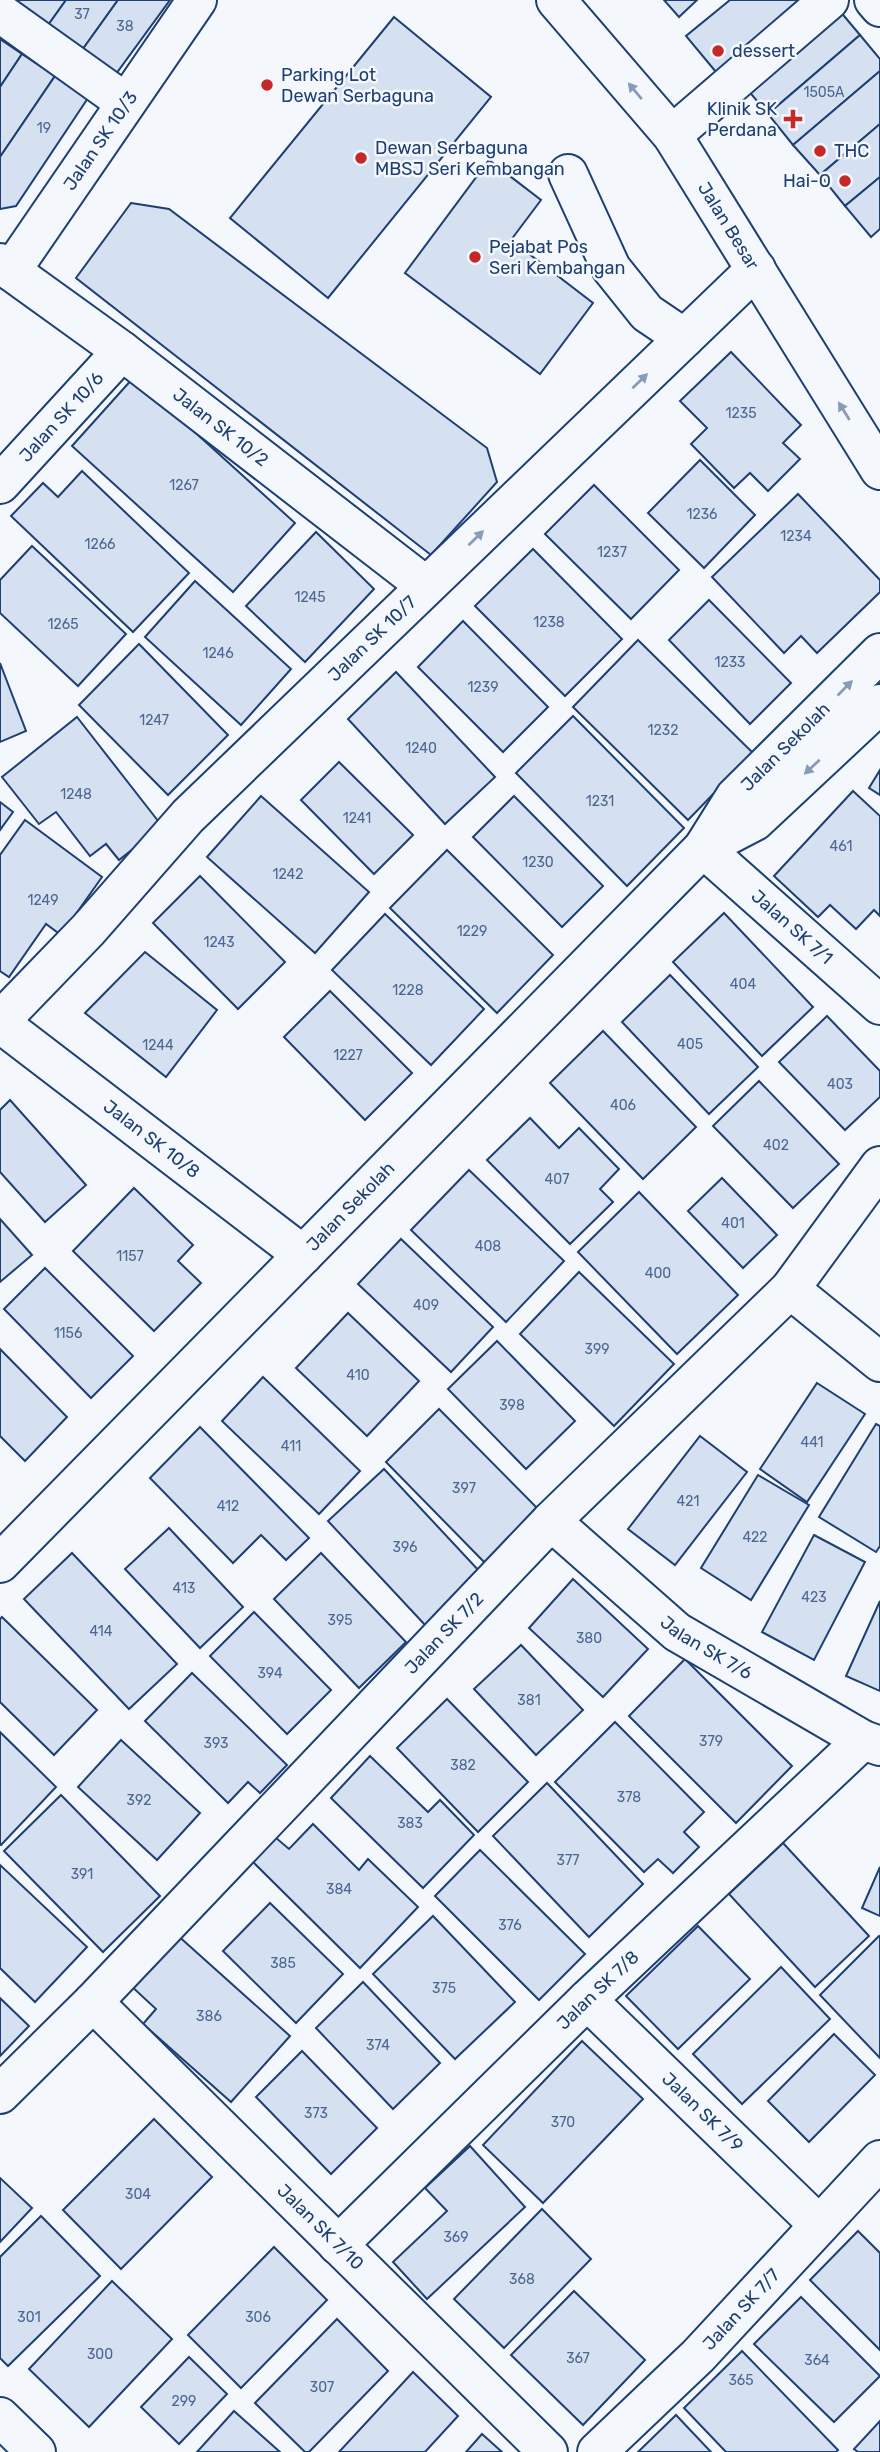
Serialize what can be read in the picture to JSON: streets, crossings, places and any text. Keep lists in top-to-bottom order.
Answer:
{
  "streets": {
    "street": [
      "Jalan SK 10/3",
      "Jalan Besar",
      "Jalan SK 10/6",
      "Jalan SK 10/2",
      "Jalan SK 10/7",
      "Jalan Sekolah",
      "Jalan SK 7/1",
      "Jalan SK 10/8",
      "Jalan SK 7/2",
      "Jalan SK 7/6",
      "Jalan SK 7/8",
      "Jalan SK 7/9",
      "Jalan SK 7/10",
      "Jalan SK 7/7"
    ]
  },
  "crossings": [
    ["Jalan SK 10/3", "Jalan SK 10/2"],
    ["Jalan Besar", "Jalan SK 10/7"],
    ["Jalan SK 10/6", "Jalan SK 10/2"],
    ["Jalan SK 10/2", "Jalan SK 10/7"],
    ["Jalan SK 10/7", "Jalan SK 10/8"],
    ["Jalan Sekolah", "Jalan SK 7/1"],
    ["Jalan Sekolah", "Jalan SK 10/8"],
    ["Jalan SK 7/2", "Jalan SK 7/6"],
    ["Jalan SK 7/2", "Jalan SK 7/10"],
    ["Jalan SK 7/6", "Jalan SK 7/8"],
    ["Jalan SK 7/8", "Jalan SK 7/9"],
    ["Jalan SK 7/8", "Jalan SK 7/10"],
    ["Jalan SK 7/9", "Jalan SK 7/7"]
  ],
  "one_way": ["Jalan Besar"],
  "places": {
    "other": [
      "dessert",
      "Parking Lot Dewan Serbaguna",
      "THC",
      "Dewan Serbaguna MBSJ Seri Kembangan",
      "Hai-O",
      "Pejabat Pos Seri Kembangan"
    ],
    "health": ["Klinik SK Perdana"]
  },
  "house_numbers": [
    "37",
    "38",
    "1505A",
    "19",
    "1235",
    "1267",
    "1236",
    "1234",
    "1266",
    "1237",
    "1245",
    "1238",
    "1265",
    "1246",
    "1233",
    "1239",
    "1247",
    "1232",
    "1240",
    "1248",
    "1231",
    "1241",
    "461",
    "1230",
    "1242",
    "1249",
    "1229",
    "1243",
    "404",
    "1228",
    "405",
    "1244",
    "1227",
    "403",
    "406",
    "402",
    "407",
    "401",
    "408",
    "1157",
    "400",
    "409",
    "1156",
    "399",
    "410",
    "398",
    "441",
    "411",
    "397",
    "421",
    "412",
    "422",
    "396",
    "413",
    "423",
    "395",
    "414",
    "380",
    "394",
    "381",
    "379",
    "393",
    "382",
    "378",
    "392",
    "383",
    "377",
    "391",
    "384",
    "376",
    "385",
    "375",
    "386",
    "374",
    "373",
    "370",
    "304",
    "369",
    "368",
    "301",
    "306",
    "300",
    "367",
    "364",
    "365",
    "307",
    "299"
  ]
}
